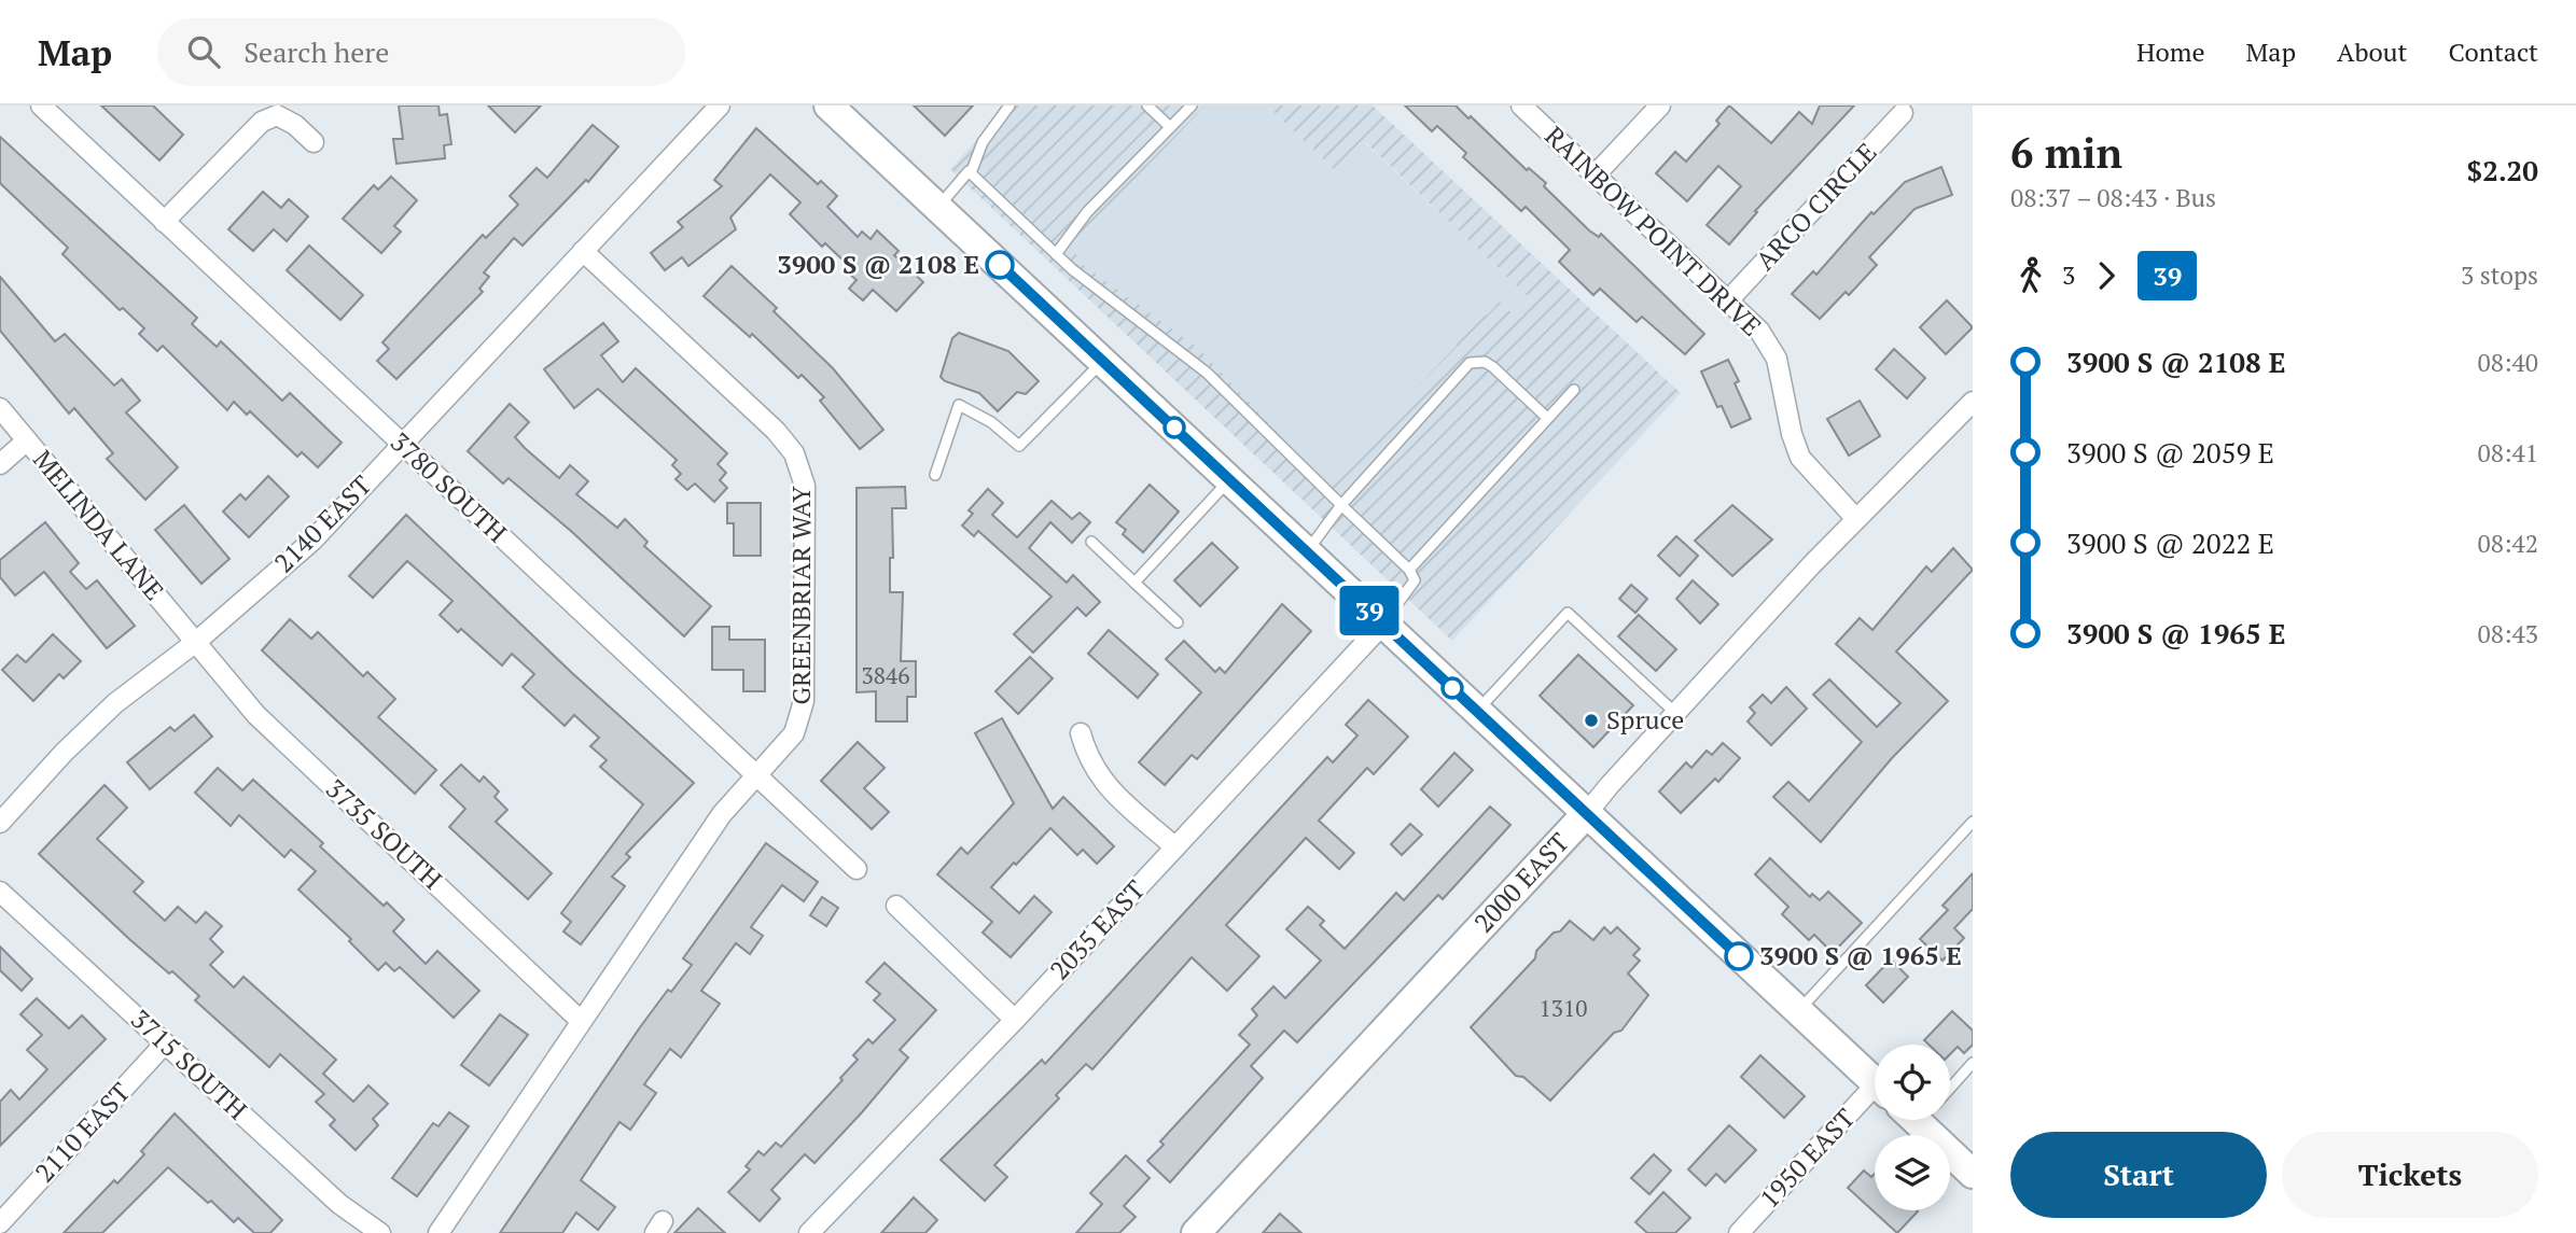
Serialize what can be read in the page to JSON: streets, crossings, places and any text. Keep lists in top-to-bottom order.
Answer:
{
  "streets": {
    "main road": ["2000 EAST"],
    "street": [
      "ARCO CIRCLE",
      "RAINBOW POINT DRIVE",
      "3780 SOUTH",
      "2140 EAST",
      "MELINDA LANE",
      "GREENBRIAR WAY",
      "3735 SOUTH",
      "2035 EAST",
      "3715 SOUTH",
      "2110 EAST",
      "1950 EAST"
    ]
  },
  "crossings": [
    ["ARCO CIRCLE", "RAINBOW POINT DRIVE"],
    ["RAINBOW POINT DRIVE", "2000 EAST"],
    ["3780 SOUTH", "2140 EAST"],
    ["3780 SOUTH", "GREENBRIAR WAY"],
    ["2140 EAST", "MELINDA LANE"],
    ["2140 EAST", "GREENBRIAR WAY"],
    ["2140 EAST", "3735 SOUTH"],
    ["MELINDA LANE", "3735 SOUTH"],
    ["GREENBRIAR WAY", "3735 SOUTH"],
    ["3715 SOUTH", "2110 EAST"]
  ],
  "places": ["3900 S @ 2108 E", "Spruce", "3900 S @ 1965 E"],
  "lines": ["bus line 39"],
  "house_numbers": ["3846", "1310"],
  "page": {
    "header": "Map",
    "search": "Search here",
    "nav": [
      "Home",
      "Map",
      "About",
      "Contact"
    ],
    "on_map": "39",
    "heading": ["6 min", "08:37 – 08:43 · Bus", "$2.20"],
    "legs": ["3", "39", "3 stops"],
    "list": [
      {
        "name": "3900 S @ 2108 E",
        "value": "08:40"
      },
      {
        "name": "3900 S @ 2059 E",
        "value": "08:41"
      },
      {
        "name": "3900 S @ 2022 E",
        "value": "08:42"
      },
      {
        "name": "3900 S @ 1965 E",
        "value": "08:43"
      }
    ],
    "buttons": ["Start", "Tickets"]
  }
}
